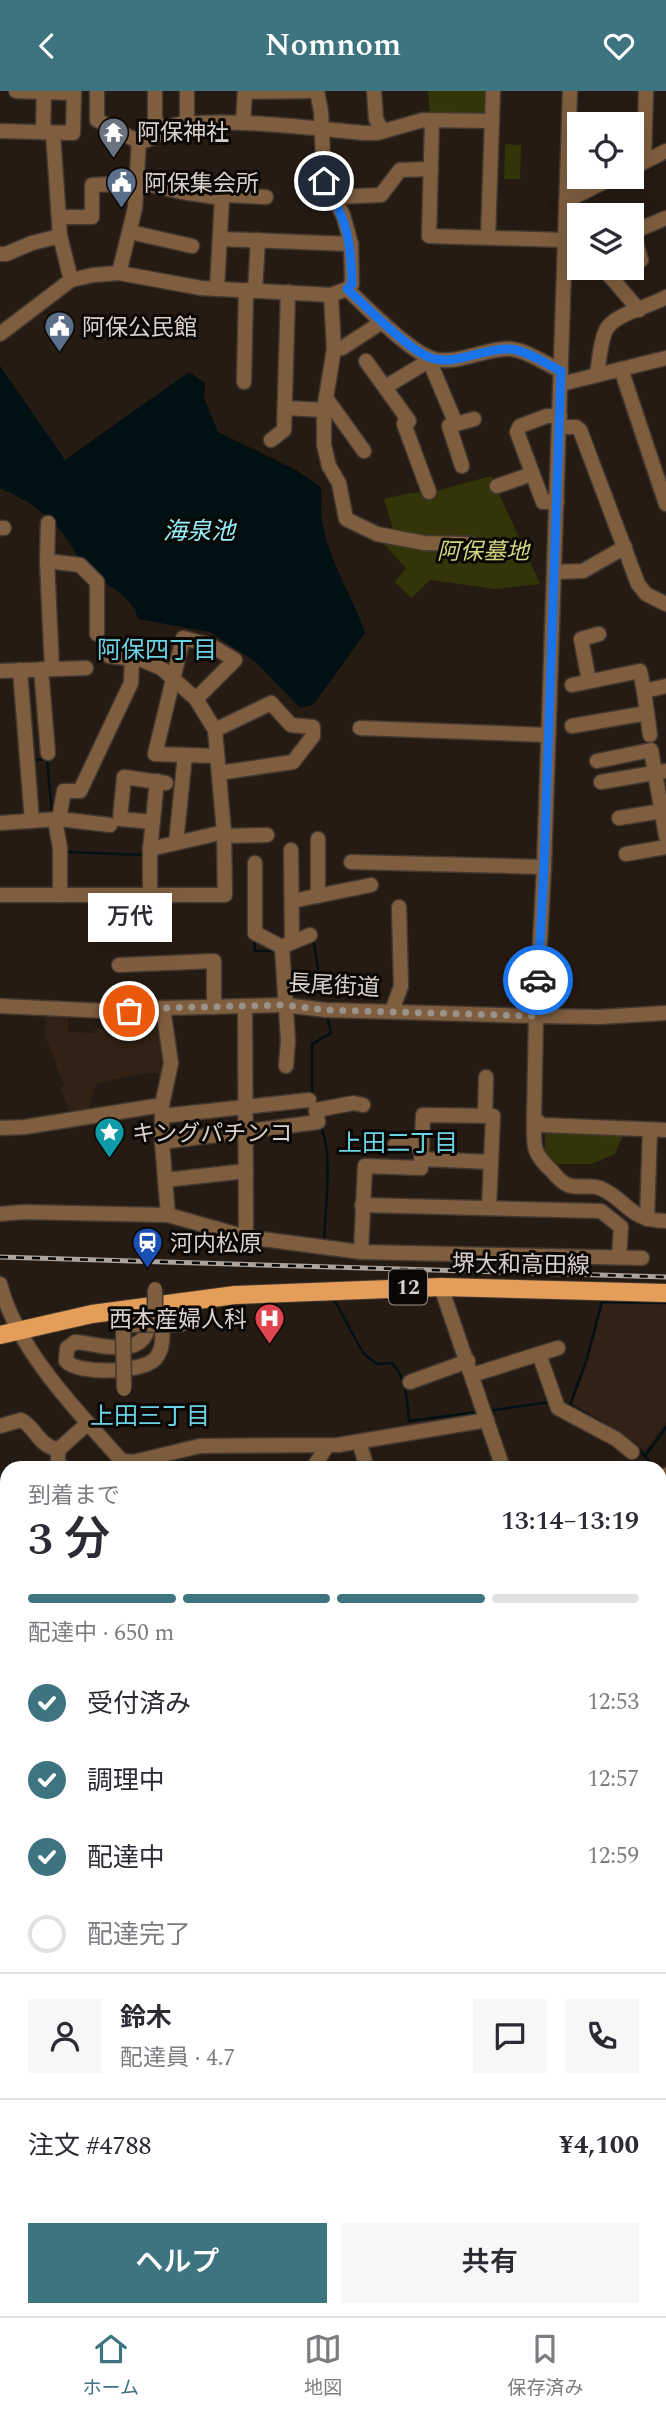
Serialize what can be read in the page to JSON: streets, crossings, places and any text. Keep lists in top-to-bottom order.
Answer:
{
  "streets": {
    "main road": ["堺大和高田線", "12"],
    "street": ["長尾街道"]
  },
  "districts": ["阿保四丁目", "上田二丁目", "上田三丁目"],
  "water": ["海泉池"],
  "parks": ["阿保墓地"],
  "places": {
    "temple": ["阿保神社"],
    "public building": ["阿保集会所", "阿保公民館"],
    "other": ["万代"],
    "place": ["キングパチンコ"],
    "station": ["河内松原"],
    "hospital": ["西本産婦人科"]
  },
  "page": {
    "header": "Nomnom",
    "bubble": "万代",
    "heading": ["3 分", "到着まで", "13:14–13:19"],
    "panel": [
      "鈴木",
      "配達員 · 4.7",
      "注文 #4788",
      "¥4,100"
    ],
    "bar": "配達中 · 650 m",
    "list": [
      ["受付済み", "12:53"],
      ["調理中", "12:57"],
      ["配達中", "12:59"],
      "配達完了"
    ],
    "buttons": ["ヘルプ", "共有"],
    "tabs": ["ホーム", "地図", "保存済み"]
  }
}
